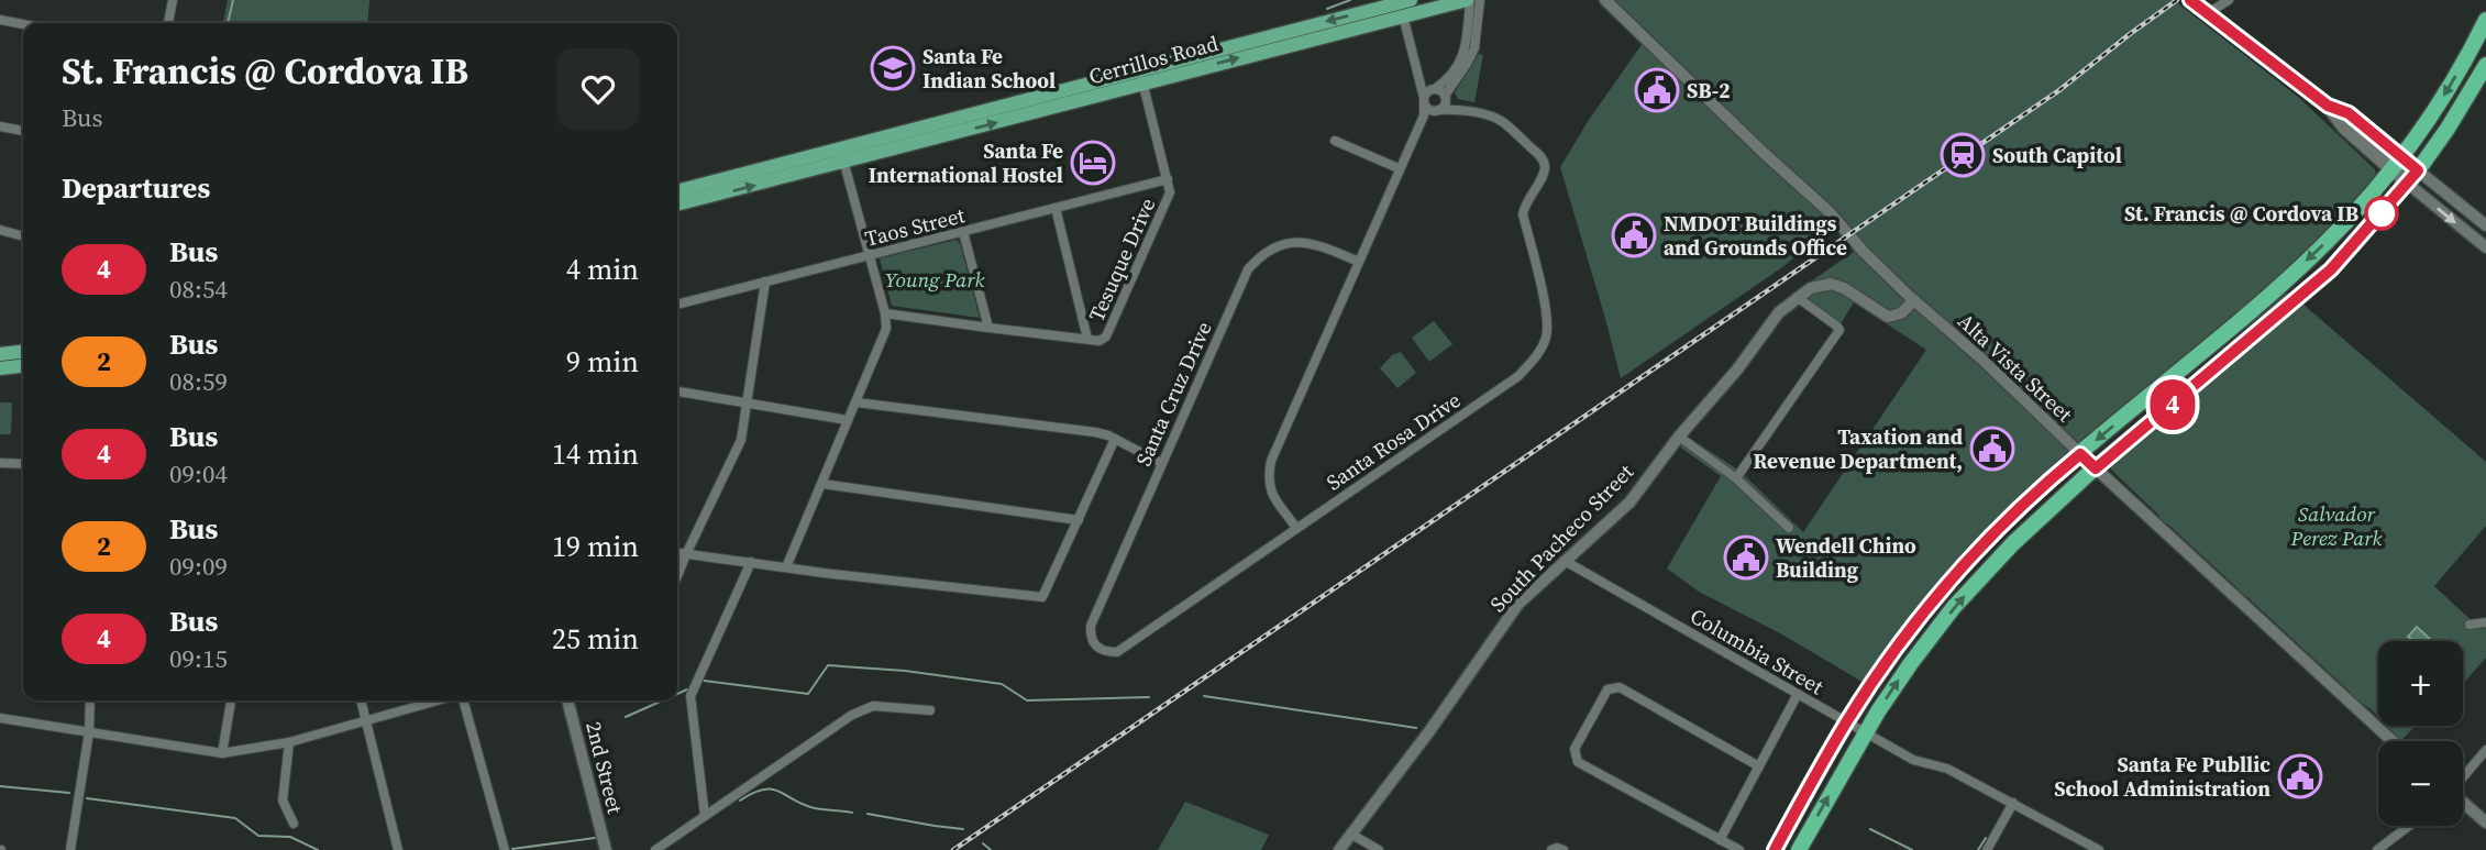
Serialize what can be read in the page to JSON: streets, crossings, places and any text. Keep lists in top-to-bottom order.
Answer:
{
  "streets": {
    "main road": ["Cerrillos Road"],
    "street": [
      "Taos Street",
      "Tesuque Drive",
      "Alta Vista Street",
      "Santa Cruz Drive",
      "Santa Rosa Drive",
      "South Pacheco Street",
      "Columbia Street",
      "2nd Street"
    ]
  },
  "crossings": [
    ["Cerrillos Road", "Tesuque Drive"],
    ["Taos Street", "Tesuque Drive"],
    ["Alta Vista Street", "South Pacheco Street"],
    ["Santa Cruz Drive", "Santa Rosa Drive"],
    ["South Pacheco Street", "Columbia Street"]
  ],
  "parks": ["Young Park", "Salvador Perez Park"],
  "places": {
    "school or university": ["Santa Fe Indian School"],
    "public building": [
      "SB-2",
      "NMDOT Buildings and Grounds Office",
      "Taxation and Revenue Department,",
      "Wendell Chino Building",
      "Santa Fe Publlic School Administration"
    ],
    "station": ["South Capitol"],
    "hotel": ["Santa Fe International Hostel"],
    "other": ["St. Francis @ Cordova IB"]
  },
  "lines": ["bus line 4"],
  "page": {
    "on_map": "4",
    "heading": [
      ["St. Francis @ Cordova IB", "Bus"],
      "Departures"
    ],
    "list": [
      {
        "mark": "4",
        "name": "Bus",
        "note": "08:54",
        "value": "4 min"
      },
      {
        "mark": "2",
        "name": "Bus",
        "note": "08:59",
        "value": "9 min"
      },
      {
        "mark": "4",
        "name": "Bus",
        "note": "09:04",
        "value": "14 min"
      },
      {
        "mark": "2",
        "name": "Bus",
        "note": "09:09",
        "value": "19 min"
      },
      {
        "mark": "4",
        "name": "Bus",
        "note": "09:15",
        "value": "25 min"
      }
    ],
    "map_buttons": ["+", "−"]
  }
}
